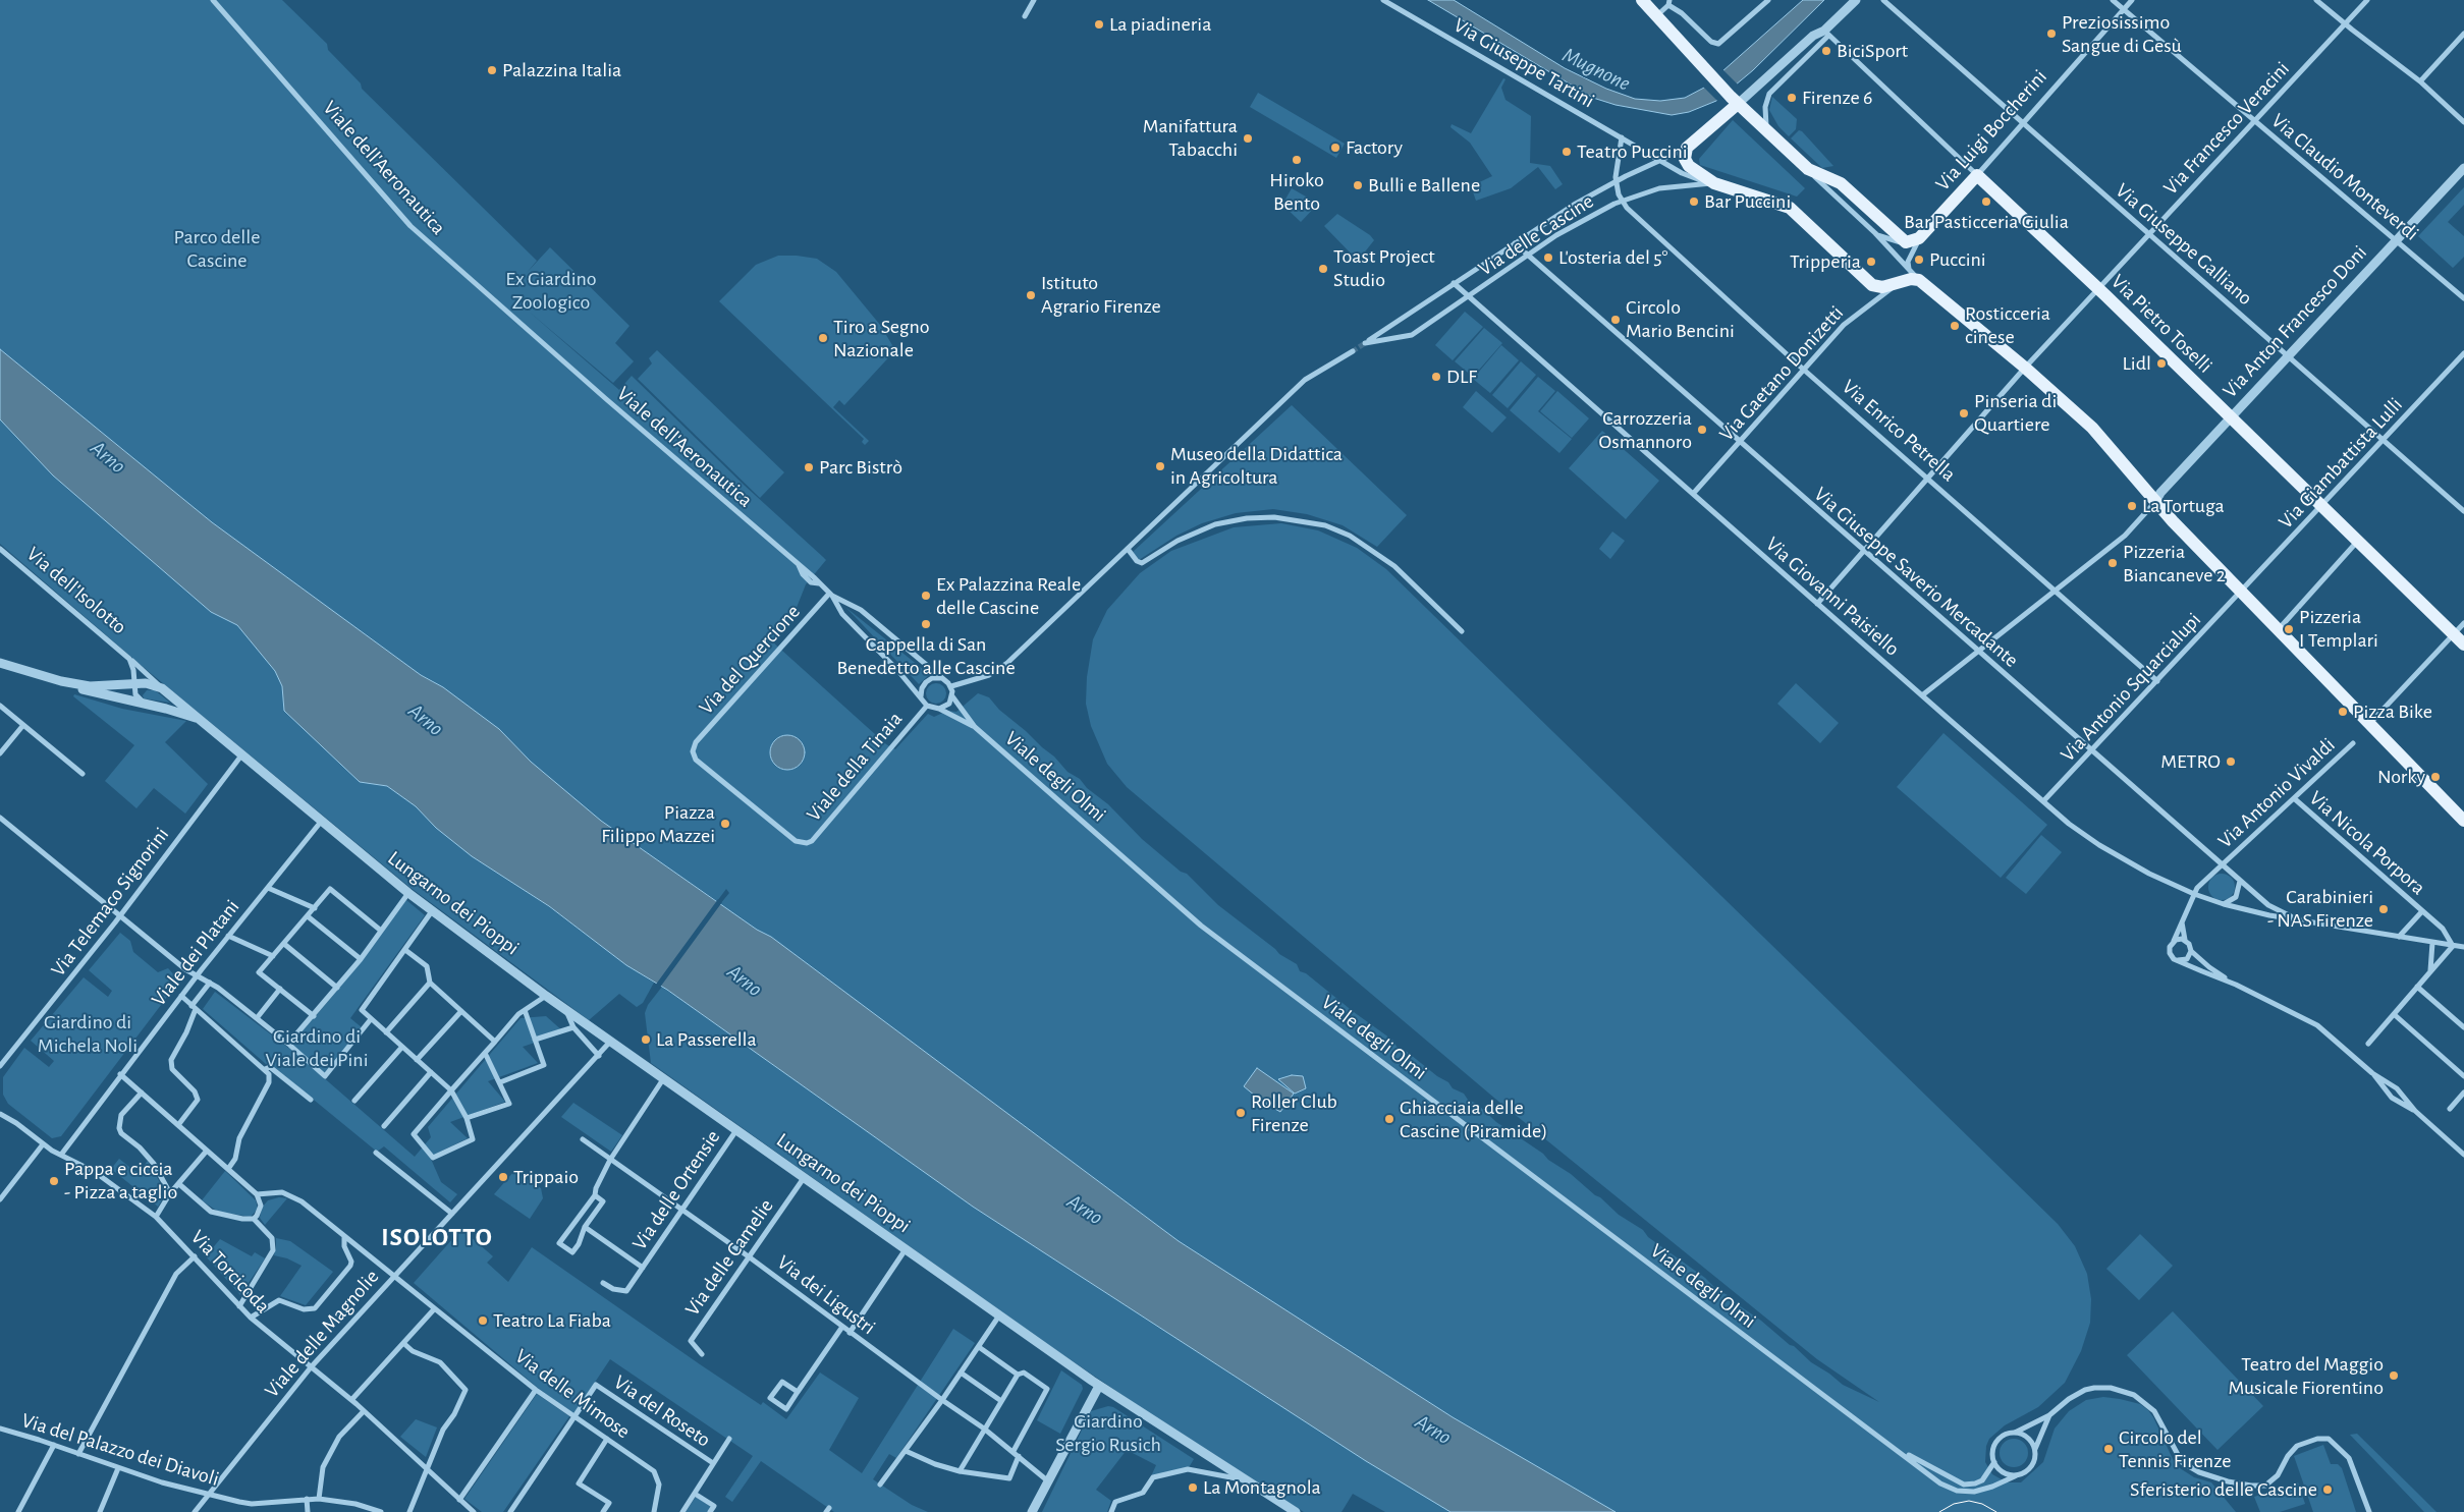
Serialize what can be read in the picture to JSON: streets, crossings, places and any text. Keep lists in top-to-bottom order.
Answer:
{
  "streets": {
    "main road": ["Via Luigi Boccherini", "Via Pietro Toselli"],
    "street": [
      "Via Giuseppe Tartini",
      "Via Francesco Veracini",
      "Viale dell'Aeronautica",
      "Via Claudio Monteverdi",
      "Via delle Cascine",
      "Via Giuseppe Galliano",
      "Via Anton Francesco Doni",
      "Via Gaetano Donizetti",
      "Via Enrico Petrella",
      "Via Giambattista Lulli",
      "Via Giuseppe Saverio Mercadante",
      "Via dell'Isolotto",
      "Via Giovanni Paisiello",
      "Via del Quercione",
      "Via Antonio Squarcialupi",
      "Viale della Tinaia",
      "Viale degli Olmi",
      "Via Antonio Vivaldi",
      "Via Nicola Porpora",
      "Via Telemaco Signorini",
      "Lungarno dei Pioppi",
      "Viale dei Platani",
      "Via delle Ortensie",
      "Via delle Camelie",
      "Via Torcicoda",
      "Via dei Ligustri",
      "Viale delle Magnolie",
      "Via delle Mimose",
      "Via del Roseto",
      "Via del Palazzo dei Diavoli"
    ]
  },
  "crossings": [
    ["Via Giuseppe Tartini", "Via delle Cascine"],
    ["Via Francesco Veracini", "Via Claudio Monteverdi"],
    ["Via Francesco Veracini", "Via Giuseppe Galliano"],
    ["Via Francesco Veracini", "Via Pietro Toselli"],
    ["Via Francesco Veracini", "Via Enrico Petrella"],
    ["Via Francesco Veracini", "Via Giuseppe Saverio Mercadante"],
    ["Via Francesco Veracini", "Via Giovanni Paisiello"],
    ["Via Luigi Boccherini", "Via Claudio Monteverdi"],
    ["Via Luigi Boccherini", "Via Giuseppe Galliano"],
    ["Via Luigi Boccherini", "Via Pietro Toselli"],
    ["Viale dell'Aeronautica", "Via del Quercione"],
    ["Via Claudio Monteverdi", "Via Anton Francesco Doni"],
    ["Via delle Cascine", "Via Enrico Petrella"],
    ["Via delle Cascine", "Via Giuseppe Saverio Mercadante"],
    ["Via delle Cascine", "Via Giovanni Paisiello"],
    ["Via Giuseppe Galliano", "Via Anton Francesco Doni"],
    ["Via Giuseppe Galliano", "Via Giambattista Lulli"],
    ["Via Anton Francesco Doni", "Via Pietro Toselli"],
    ["Via Pietro Toselli", "Via Giambattista Lulli"],
    ["Via Gaetano Donizetti", "Via Enrico Petrella"],
    ["Via Gaetano Donizetti", "Via Giuseppe Saverio Mercadante"],
    ["Via Gaetano Donizetti", "Via Giovanni Paisiello"],
    ["Via Enrico Petrella", "Via Antonio Squarcialupi"],
    ["Via Giambattista Lulli", "Via Antonio Squarcialupi"],
    ["Via Giuseppe Saverio Mercadante", "Via Giovanni Paisiello"],
    ["Via Giuseppe Saverio Mercadante", "Via Antonio Squarcialupi"],
    ["Via Giuseppe Saverio Mercadante", "Via Antonio Vivaldi"],
    ["Via dell'Isolotto", "Via Telemaco Signorini"],
    ["Via dell'Isolotto", "Lungarno dei Pioppi"],
    ["Via dell'Isolotto", "Viale dei Platani"],
    ["Via Giovanni Paisiello", "Via Antonio Squarcialupi"],
    ["Via del Quercione", "Viale della Tinaia"],
    ["Viale della Tinaia", "Viale degli Olmi"],
    ["Via Antonio Vivaldi", "Via Nicola Porpora"],
    ["Lungarno dei Pioppi", "Viale dei Platani"],
    ["Lungarno dei Pioppi", "Via delle Ortensie"],
    ["Lungarno dei Pioppi", "Via delle Camelie"],
    ["Lungarno dei Pioppi", "Viale delle Magnolie"],
    ["Viale dei Platani", "Via Torcicoda"],
    ["Via delle Ortensie", "Via dei Ligustri"],
    ["Via delle Camelie", "Via dei Ligustri"],
    ["Via Torcicoda", "Viale delle Magnolie"],
    ["Viale delle Magnolie", "Via delle Mimose"],
    ["Viale delle Magnolie", "Via del Palazzo dei Diavoli"],
    ["Via delle Mimose", "Via del Roseto"]
  ],
  "districts": ["ISOLOTTO"],
  "water": ["Mugnone", "Arno"],
  "parks": [
    "Parco delle Cascine",
    "Ex Giardino Zoologico",
    "Giardino di Michela Noli",
    "Giardino di Viale dei Pini",
    "Giardino Sergio Rusich"
  ],
  "places": [
    "La piadineria",
    "Preziosissimo Sangue di Gesù",
    "BiciSport",
    "Palazzina Italia",
    "Firenze 6",
    "Manifattura Tabacchi",
    "Factory",
    "Teatro Puccini",
    "Hiroko Bento",
    "Bulli e Ballene",
    "Bar Puccini",
    "Bar Pasticceria Giulia",
    "L'osteria del 5°",
    "Puccini",
    "Tripperia",
    "Toast Project Studio",
    "Istituto Agrario Firenze",
    "Circolo Mario Bencini",
    "Rosticceria cinese",
    "Tiro a Segno Nazionale",
    "Lidl",
    "DLF",
    "Pinseria di Quartiere",
    "Carrozzeria Osmannoro",
    "Museo della Didattica in Agricoltura",
    "Parc Bistrò",
    "La Tortuga",
    "Pizzeria Biancaneve 2",
    "Ex Palazzina Reale delle Cascine",
    "Cappella di San Benedetto alle Cascine",
    "Pizzeria I Templari",
    "Pizza Bike",
    "METRO",
    "Norky",
    "Piazza Filippo Mazzei",
    "Carabinieri - NAS Firenze",
    "La Passerella",
    "Roller Club Firenze",
    "Ghiacciaia delle Cascine (Piramide)",
    "Trippaio",
    "Pappa e ciccia - Pizza a taglio",
    "Teatro La Fiaba",
    "Teatro del Maggio Musicale Fiorentino",
    "Circolo del Tennis Firenze",
    "La Montagnola",
    "Sferisterio delle Cascine"
  ]
}
